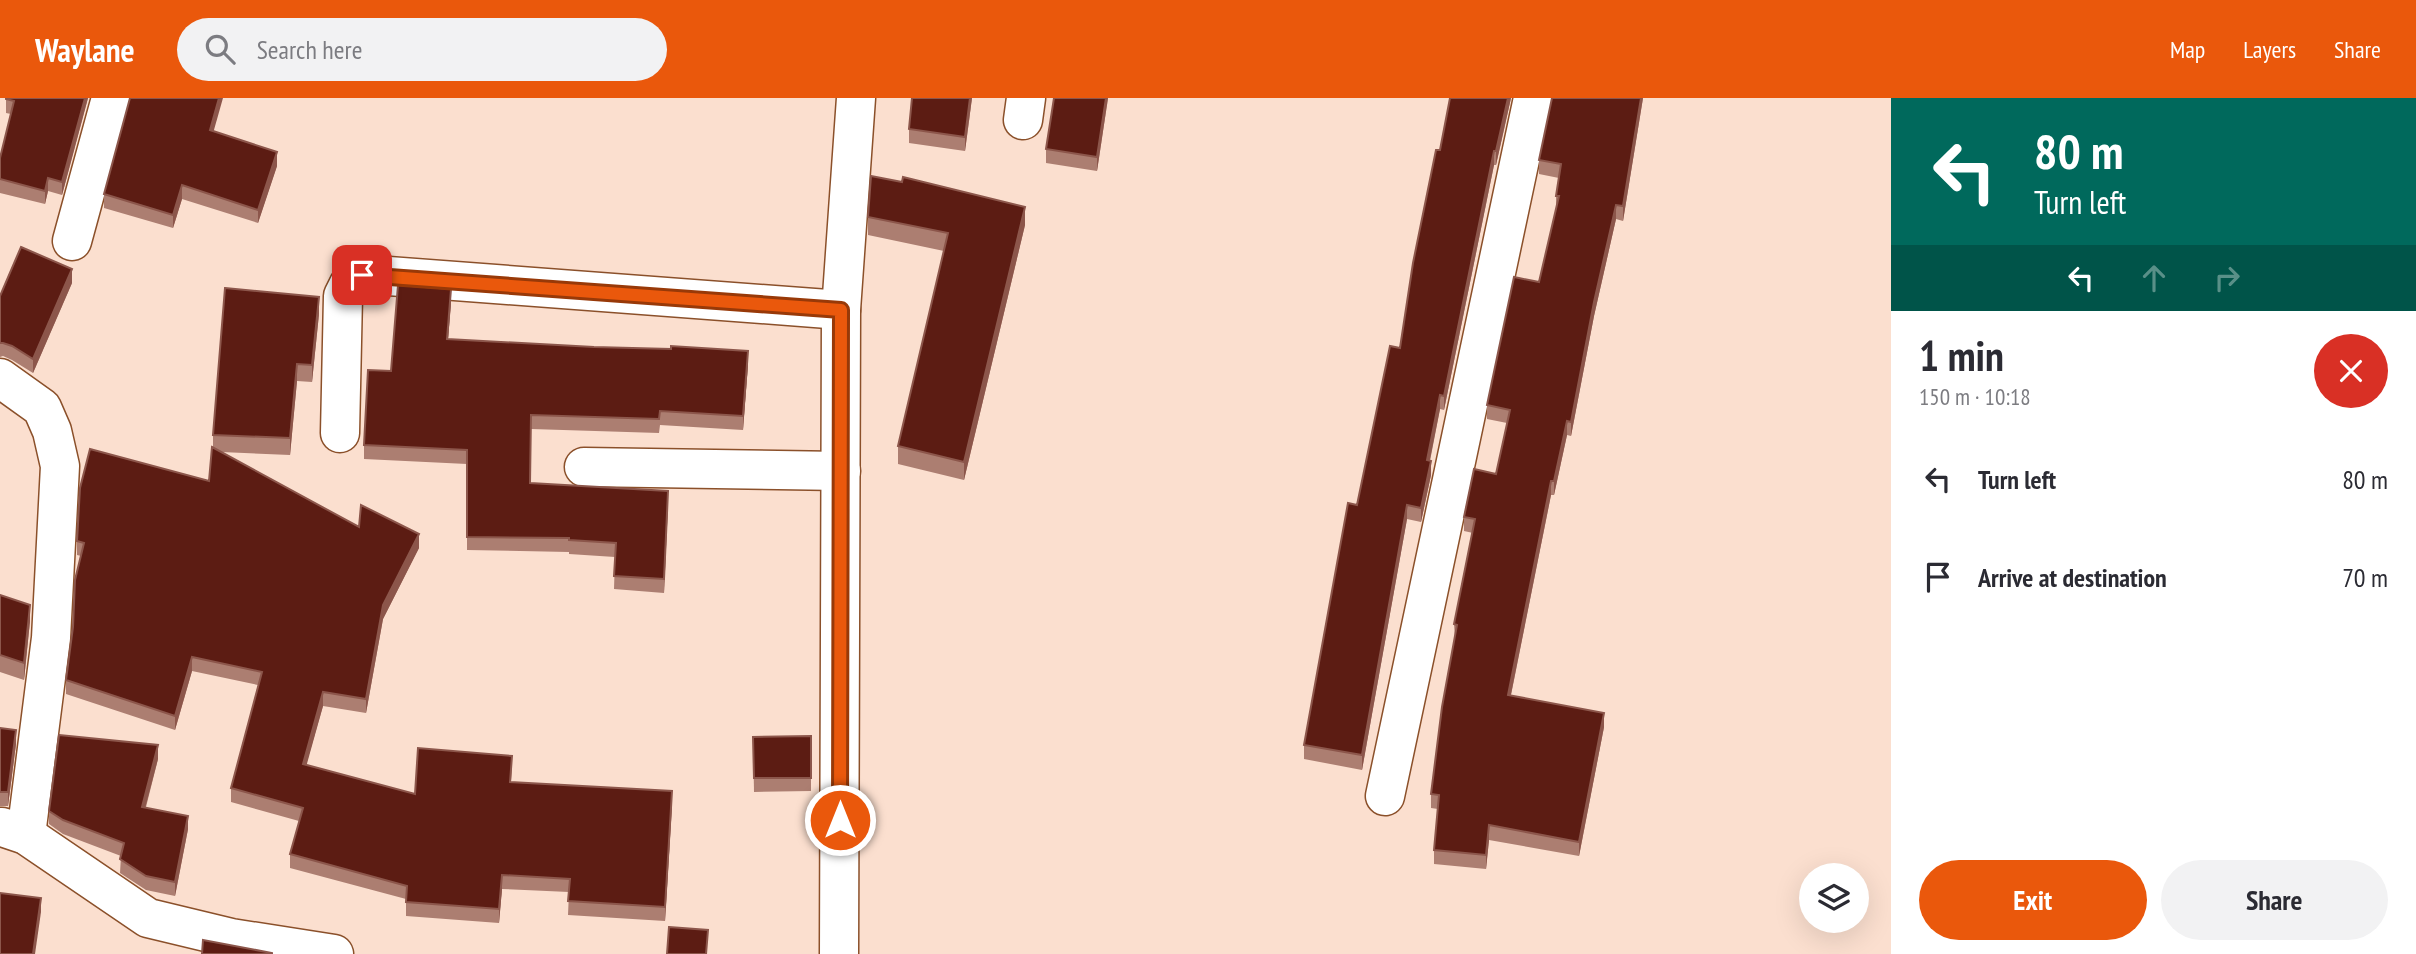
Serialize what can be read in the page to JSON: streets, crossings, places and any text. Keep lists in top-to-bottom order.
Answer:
{
  "page": {
    "header": "Waylane",
    "search": "Search here",
    "nav": ["Map", "Layers", "Share"],
    "turn": ["80 m", "Turn left"],
    "heading": ["1 min", "150 m · 10:18"],
    "list": [
      {
        "name": "Turn left",
        "value": "80 m"
      },
      {
        "name": "Arrive at destination",
        "value": "70 m"
      }
    ],
    "buttons": ["Exit", "Share"]
  }
}
